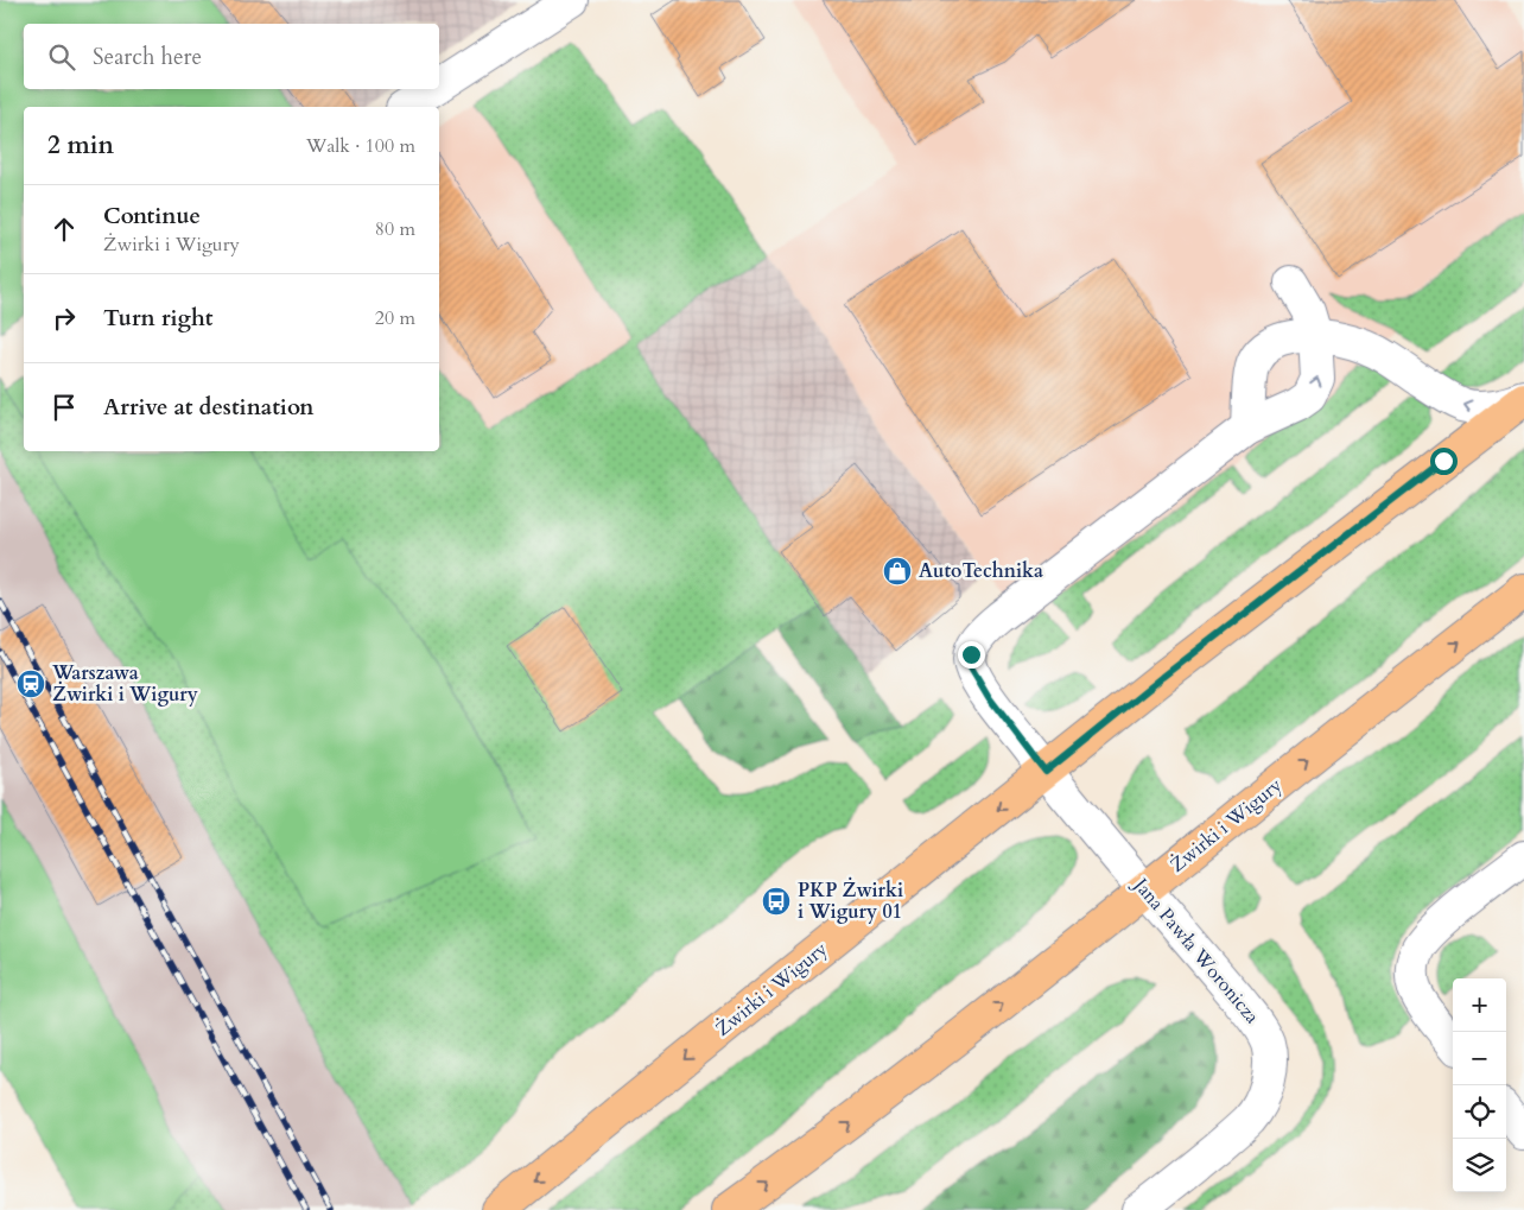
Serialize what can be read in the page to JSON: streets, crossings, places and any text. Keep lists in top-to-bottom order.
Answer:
{
  "streets": {
    "main road": ["Żwirki i Wigury"],
    "street": ["Jana Pawła Woronicza"]
  },
  "crossings": [
    ["Żwirki i Wigury", "Jana Pawła Woronicza"]
  ],
  "places": {
    "shop": ["AutoTechnika"],
    "station": ["Warszawa Żwirki i Wigury"],
    "bus stop": ["PKP Żwirki i Wigury 01"]
  },
  "page": {
    "search": "Search here",
    "heading": ["2 min", "Walk · 100 m"],
    "list": [
      ["Continue", "Żwirki i Wigury", "80 m"],
      ["Turn right", "20 m"],
      "Arrive at destination"
    ],
    "map_buttons": ["+", "−"]
  }
}
